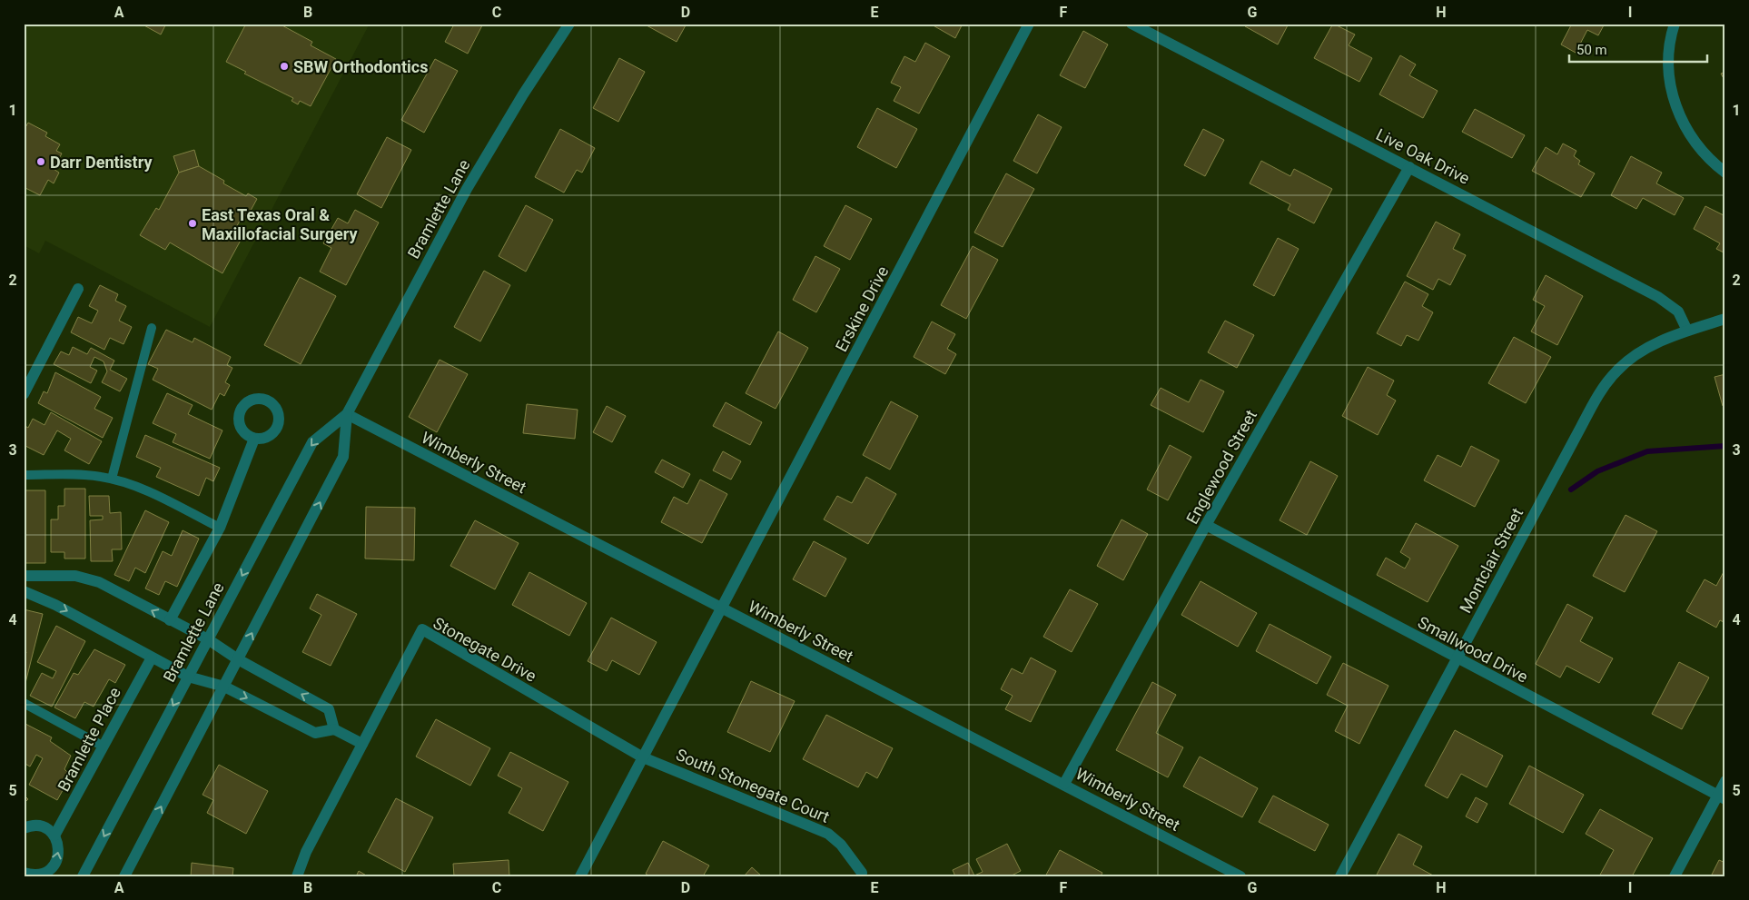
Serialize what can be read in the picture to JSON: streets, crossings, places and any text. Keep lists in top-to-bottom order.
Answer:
{
  "streets": {
    "street": [
      "Live Oak Drive",
      "Bramlette Lane",
      "Erskine Drive",
      "Wimberly Street",
      "Englewood Street",
      "Montclair Street",
      "Stonegate Drive",
      "Smallwood Drive",
      "Bramlette Place",
      "South Stonegate Court"
    ]
  },
  "crossings": [
    ["Live Oak Drive", "Englewood Street"],
    ["Live Oak Drive", "Montclair Street"],
    ["Bramlette Lane", "Wimberly Street"],
    ["Erskine Drive", "Wimberly Street"],
    ["Wimberly Street", "Englewood Street"],
    ["Englewood Street", "Smallwood Drive"],
    ["Montclair Street", "Smallwood Drive"],
    ["Stonegate Drive", "South Stonegate Court"]
  ],
  "places": ["SBW Orthodontics", "Darr Dentistry", "East Texas Oral & Maxillofacial Surgery"],
  "scale_bar": "50 m",
  "grid": {
    "columns": [
      "A",
      "B",
      "C",
      "D",
      "E",
      "F",
      "G",
      "H",
      "I"
    ],
    "rows": [
      "1",
      "2",
      "3",
      "4",
      "5"
    ]
  }
}
